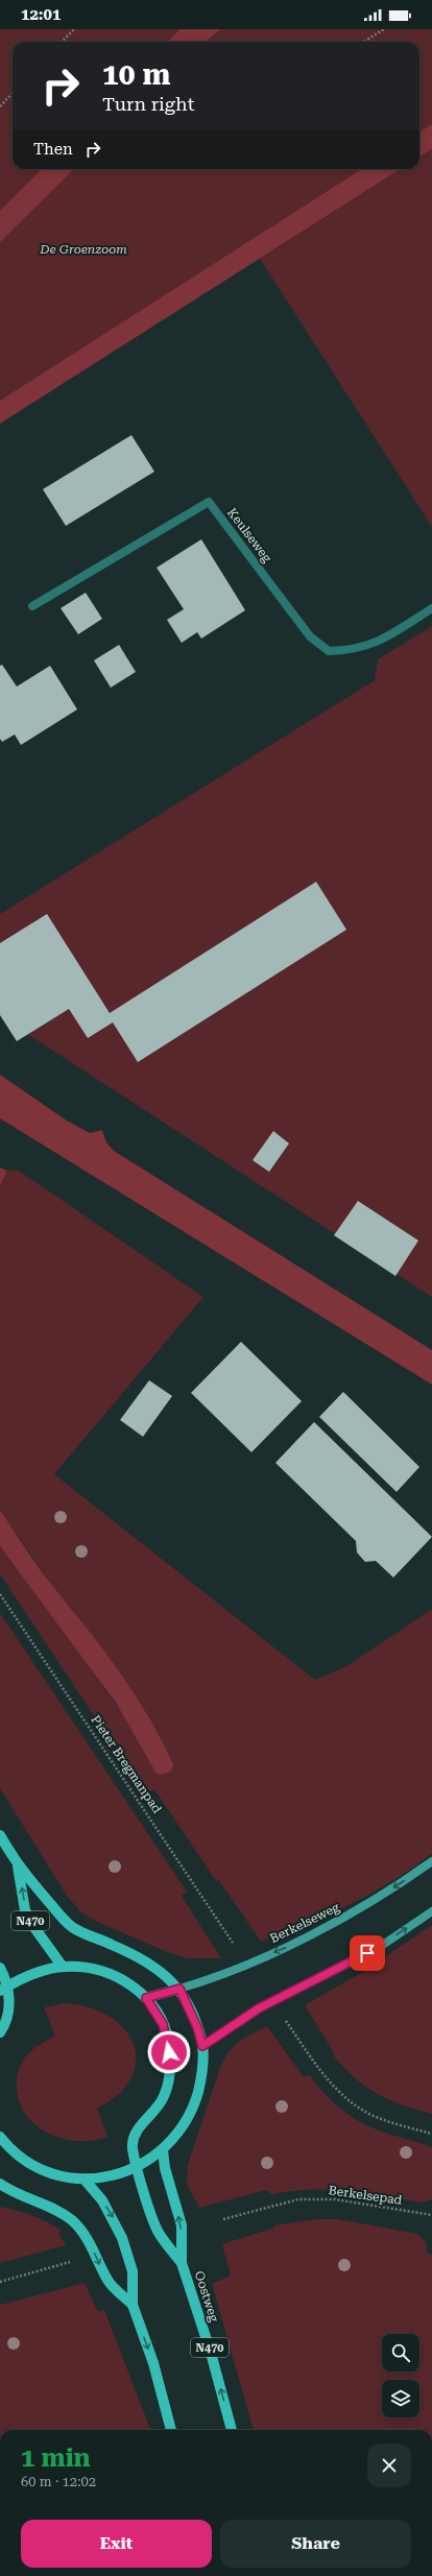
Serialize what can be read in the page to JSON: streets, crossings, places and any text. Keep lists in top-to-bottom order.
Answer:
{
  "streets": {
    "main road": ["N470", "Oostweg"],
    "street": ["Keulseweg", "Berkelseweg"],
    "path": ["Pieter Bregmanpad", "Berkelsepad"]
  },
  "crossings": [
    ["N470", "Berkelseweg"],
    ["N470", "Oostweg"]
  ],
  "parks": ["De Groenzoom"],
  "page": {
    "status": "12:01",
    "turn": ["10 m", "Turn right"],
    "then": "Then",
    "heading": ["1 min", "60 m · 12:02"],
    "buttons": ["Exit", "Share"]
  }
}
